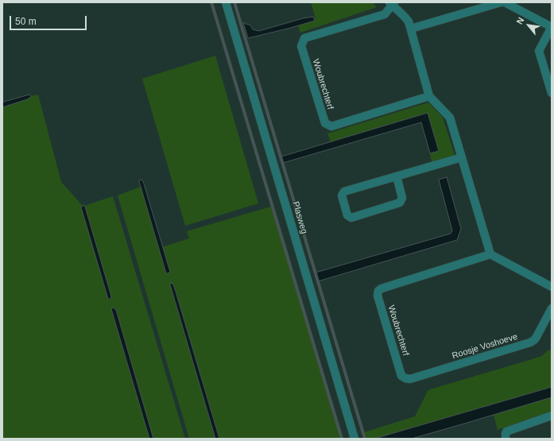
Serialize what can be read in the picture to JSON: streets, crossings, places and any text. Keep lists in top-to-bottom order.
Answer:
{
  "streets": {
    "street": ["Woubrechterf", "Plasweg", "Roosje Voshoeve"]
  },
  "crossings": [
    ["Woubrechterf", "Roosje Voshoeve"]
  ],
  "scale_bar": "50 m",
  "north": "top left"
}
